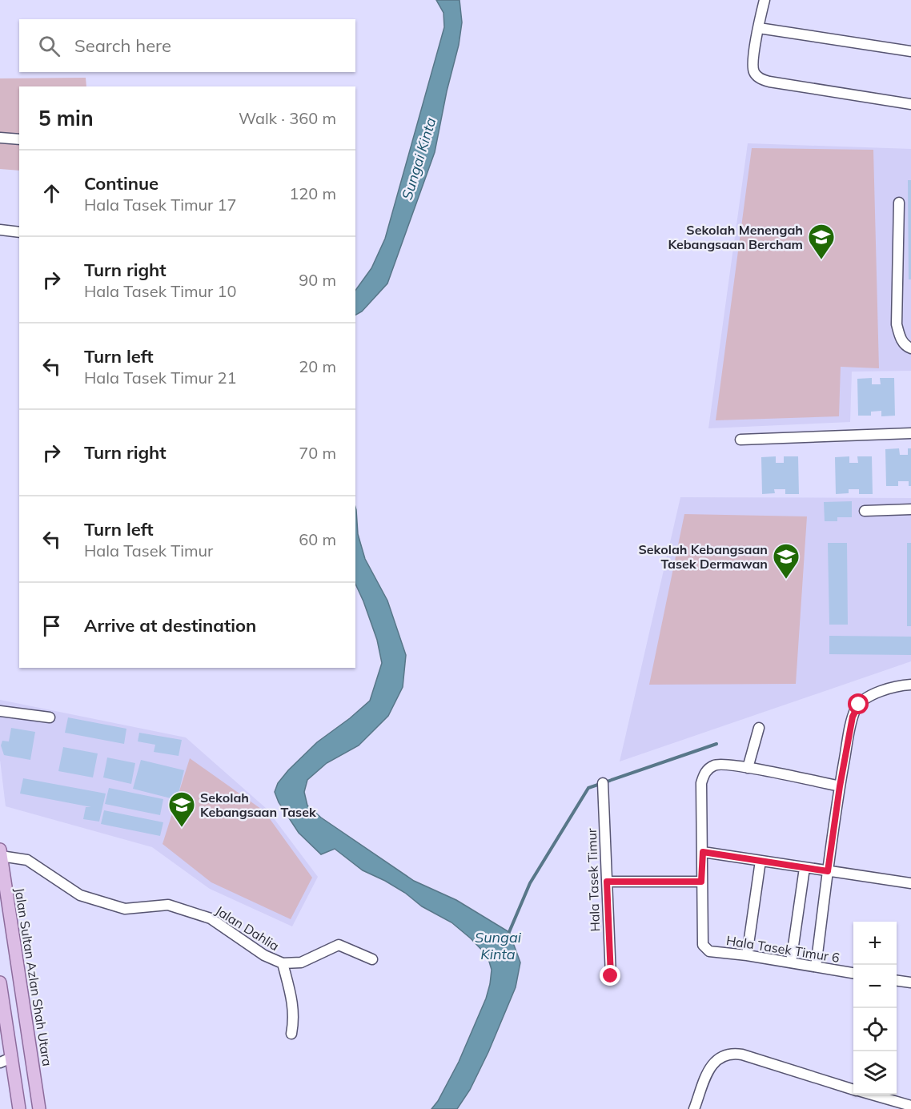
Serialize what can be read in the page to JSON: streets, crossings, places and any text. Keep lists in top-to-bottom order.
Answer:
{
  "streets": {
    "main road": ["Jalan Sultan Azlan Shah Utara"],
    "street": ["Hala Tasek Timur", "Jalan Dahlia", "Hala Tasek Timur 6"]
  },
  "crossings": [
    ["Jalan Dahlia", "Jalan Sultan Azlan Shah Utara"]
  ],
  "water": ["Sungai Kinta"],
  "places": {
    "school or university": ["Sekolah Menengah Kebangsaan Bercham", "Sekolah Kebangsaan Tasek Dermawan", "Sekolah Kebangsaan Tasek"]
  },
  "page": {
    "search": "Search here",
    "heading": ["5 min", "Walk · 360 m"],
    "list": [
      ["Continue", "Hala Tasek Timur 17", "120 m"],
      ["Turn right", "Hala Tasek Timur 10", "90 m"],
      ["Turn left", "Hala Tasek Timur 21", "20 m"],
      ["Turn right", "70 m"],
      ["Turn left", "Hala Tasek Timur", "60 m"],
      "Arrive at destination"
    ],
    "map_buttons": ["+", "−"]
  }
}
